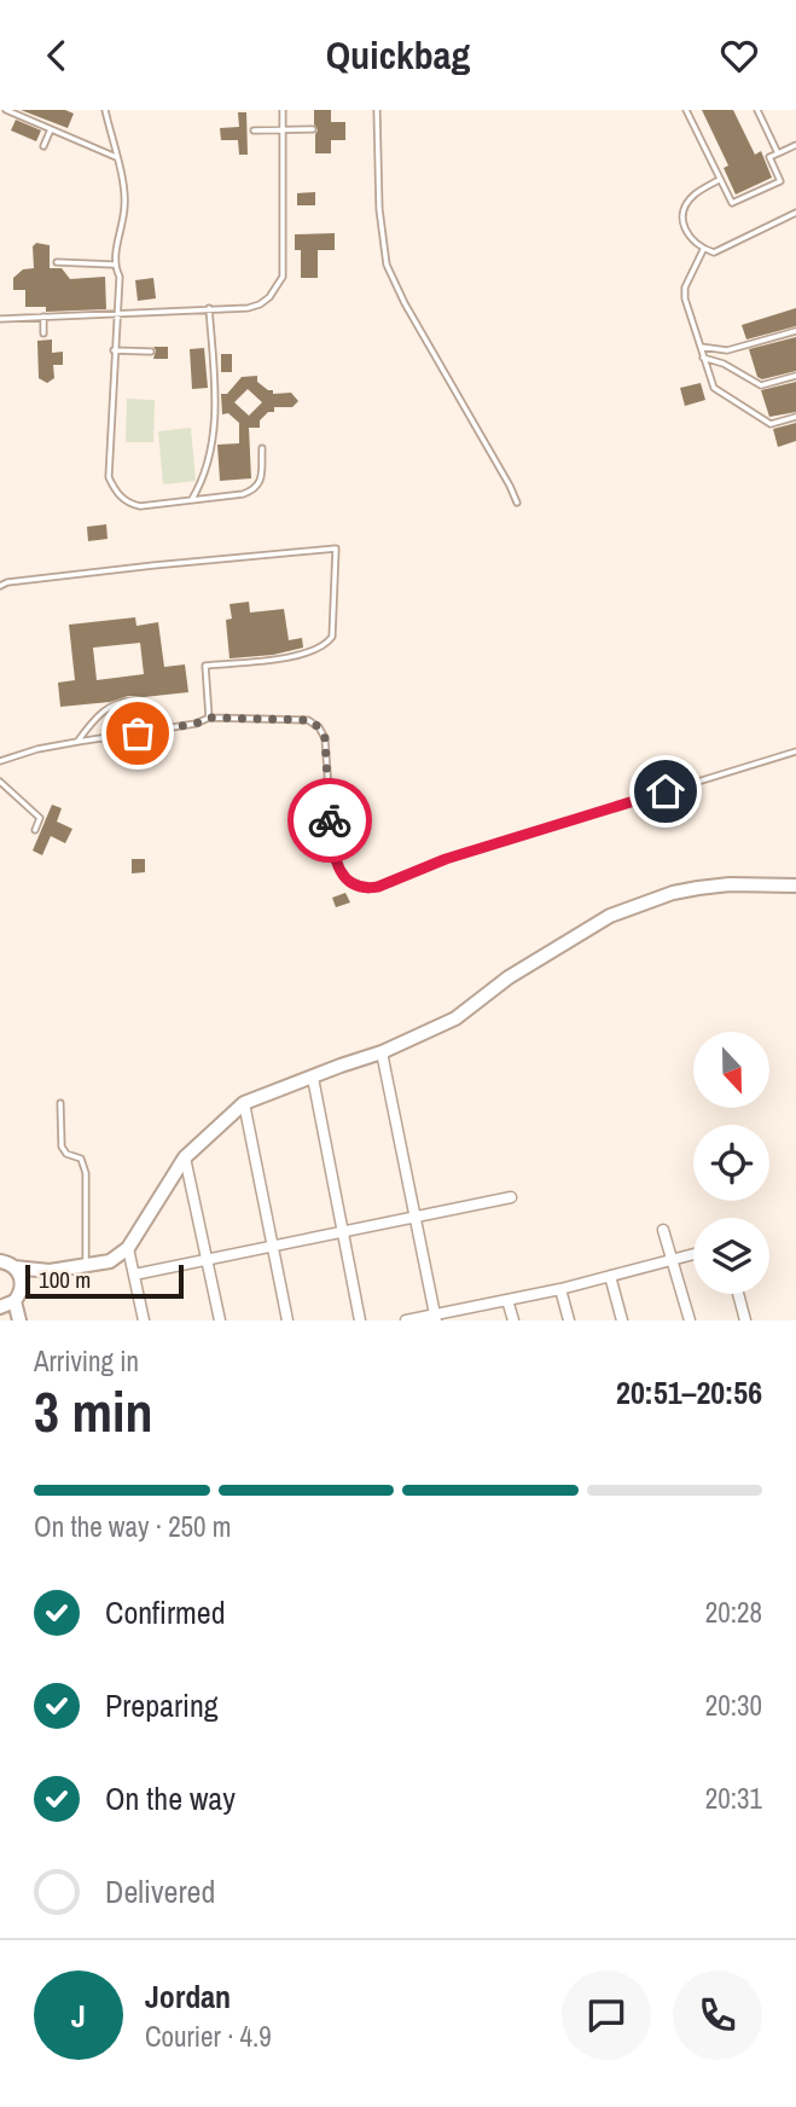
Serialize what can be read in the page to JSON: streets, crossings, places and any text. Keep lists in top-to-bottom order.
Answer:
{
  "scale_bar": "100 m",
  "north": "bottom",
  "page": {
    "header": "Quickbag",
    "scale": "100 m",
    "heading": ["3 min", "Arriving in", "20:51–20:56"],
    "panel": ["Jordan", "Courier · 4.9"],
    "bar": "On the way · 250 m",
    "list": [
      ["Confirmed", "20:28"],
      ["Preparing", "20:30"],
      ["On the way", "20:31"],
      "Delivered"
    ],
    "round": "J"
  }
}
